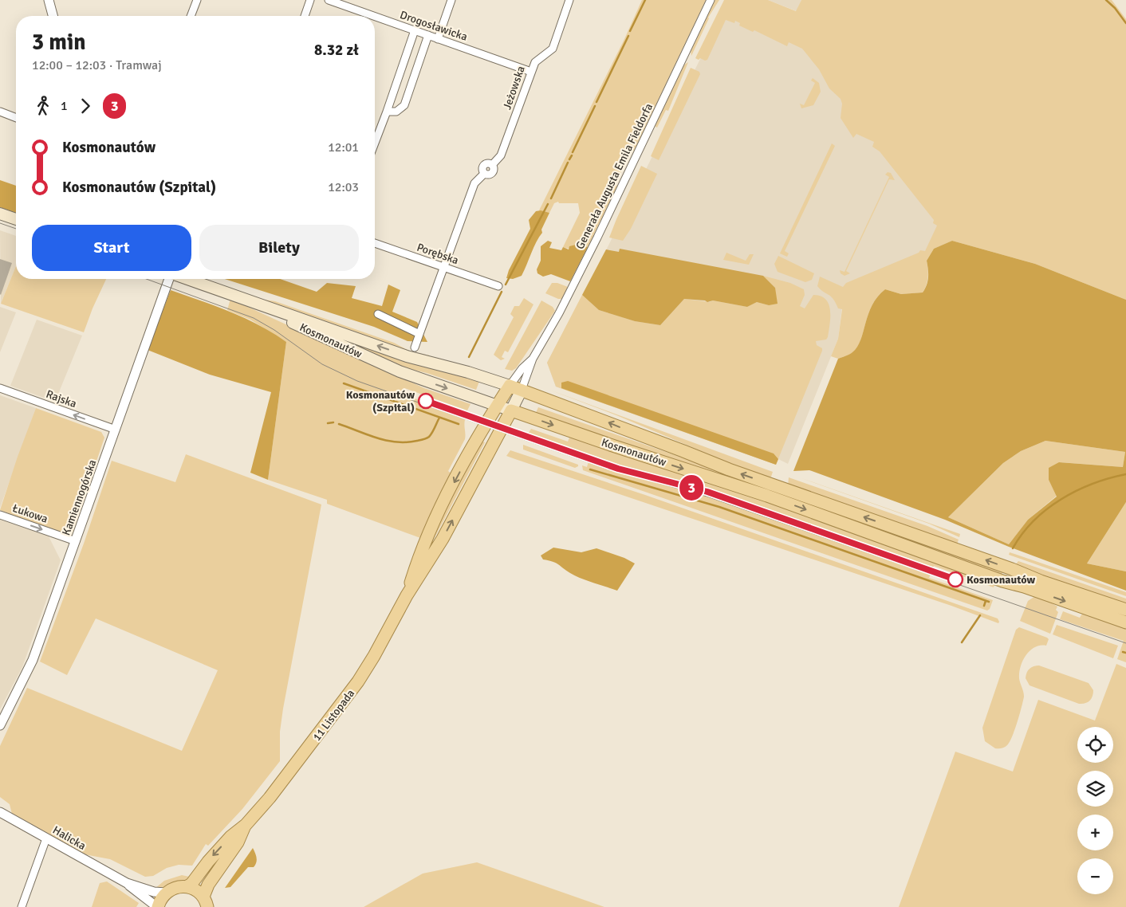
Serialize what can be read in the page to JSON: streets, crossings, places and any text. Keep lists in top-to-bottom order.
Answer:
{
  "streets": {
    "main road": ["Kosmonautów", "11 Listopada"],
    "street": [
      "Drogosławicka",
      "Jeżowska",
      "Generała Augusta Emila Fieldorfa",
      "Porębska",
      "Rajska",
      "Kamiennogórska",
      "Łukowa",
      "Halicka"
    ]
  },
  "crossings": [
    ["Drogosławicka", "Jeżowska"],
    ["Jeżowska", "Porębska"],
    ["Generała Augusta Emila Fieldorfa", "Kosmonautów"],
    ["Generała Augusta Emila Fieldorfa", "11 Listopada"],
    ["Kosmonautów", "11 Listopada"],
    ["Rajska", "Kamiennogórska"],
    ["Kamiennogórska", "Łukowa"]
  ],
  "one_way": ["Rajska", "Łukowa"],
  "places": ["Kosmonautów (Szpital)", "Kosmonautów"],
  "lines": ["tram line 3"],
  "page": {
    "on_map": "3",
    "heading": ["3 min", "12:00 – 12:03 · Tramwaj", "8.32 zł"],
    "legs": ["1", "3"],
    "list": [
      {
        "name": "Kosmonautów",
        "value": "12:01"
      },
      {
        "name": "Kosmonautów (Szpital)",
        "value": "12:03"
      }
    ],
    "buttons": ["Start", "Bilety"],
    "map_buttons": ["+", "−"]
  }
}
